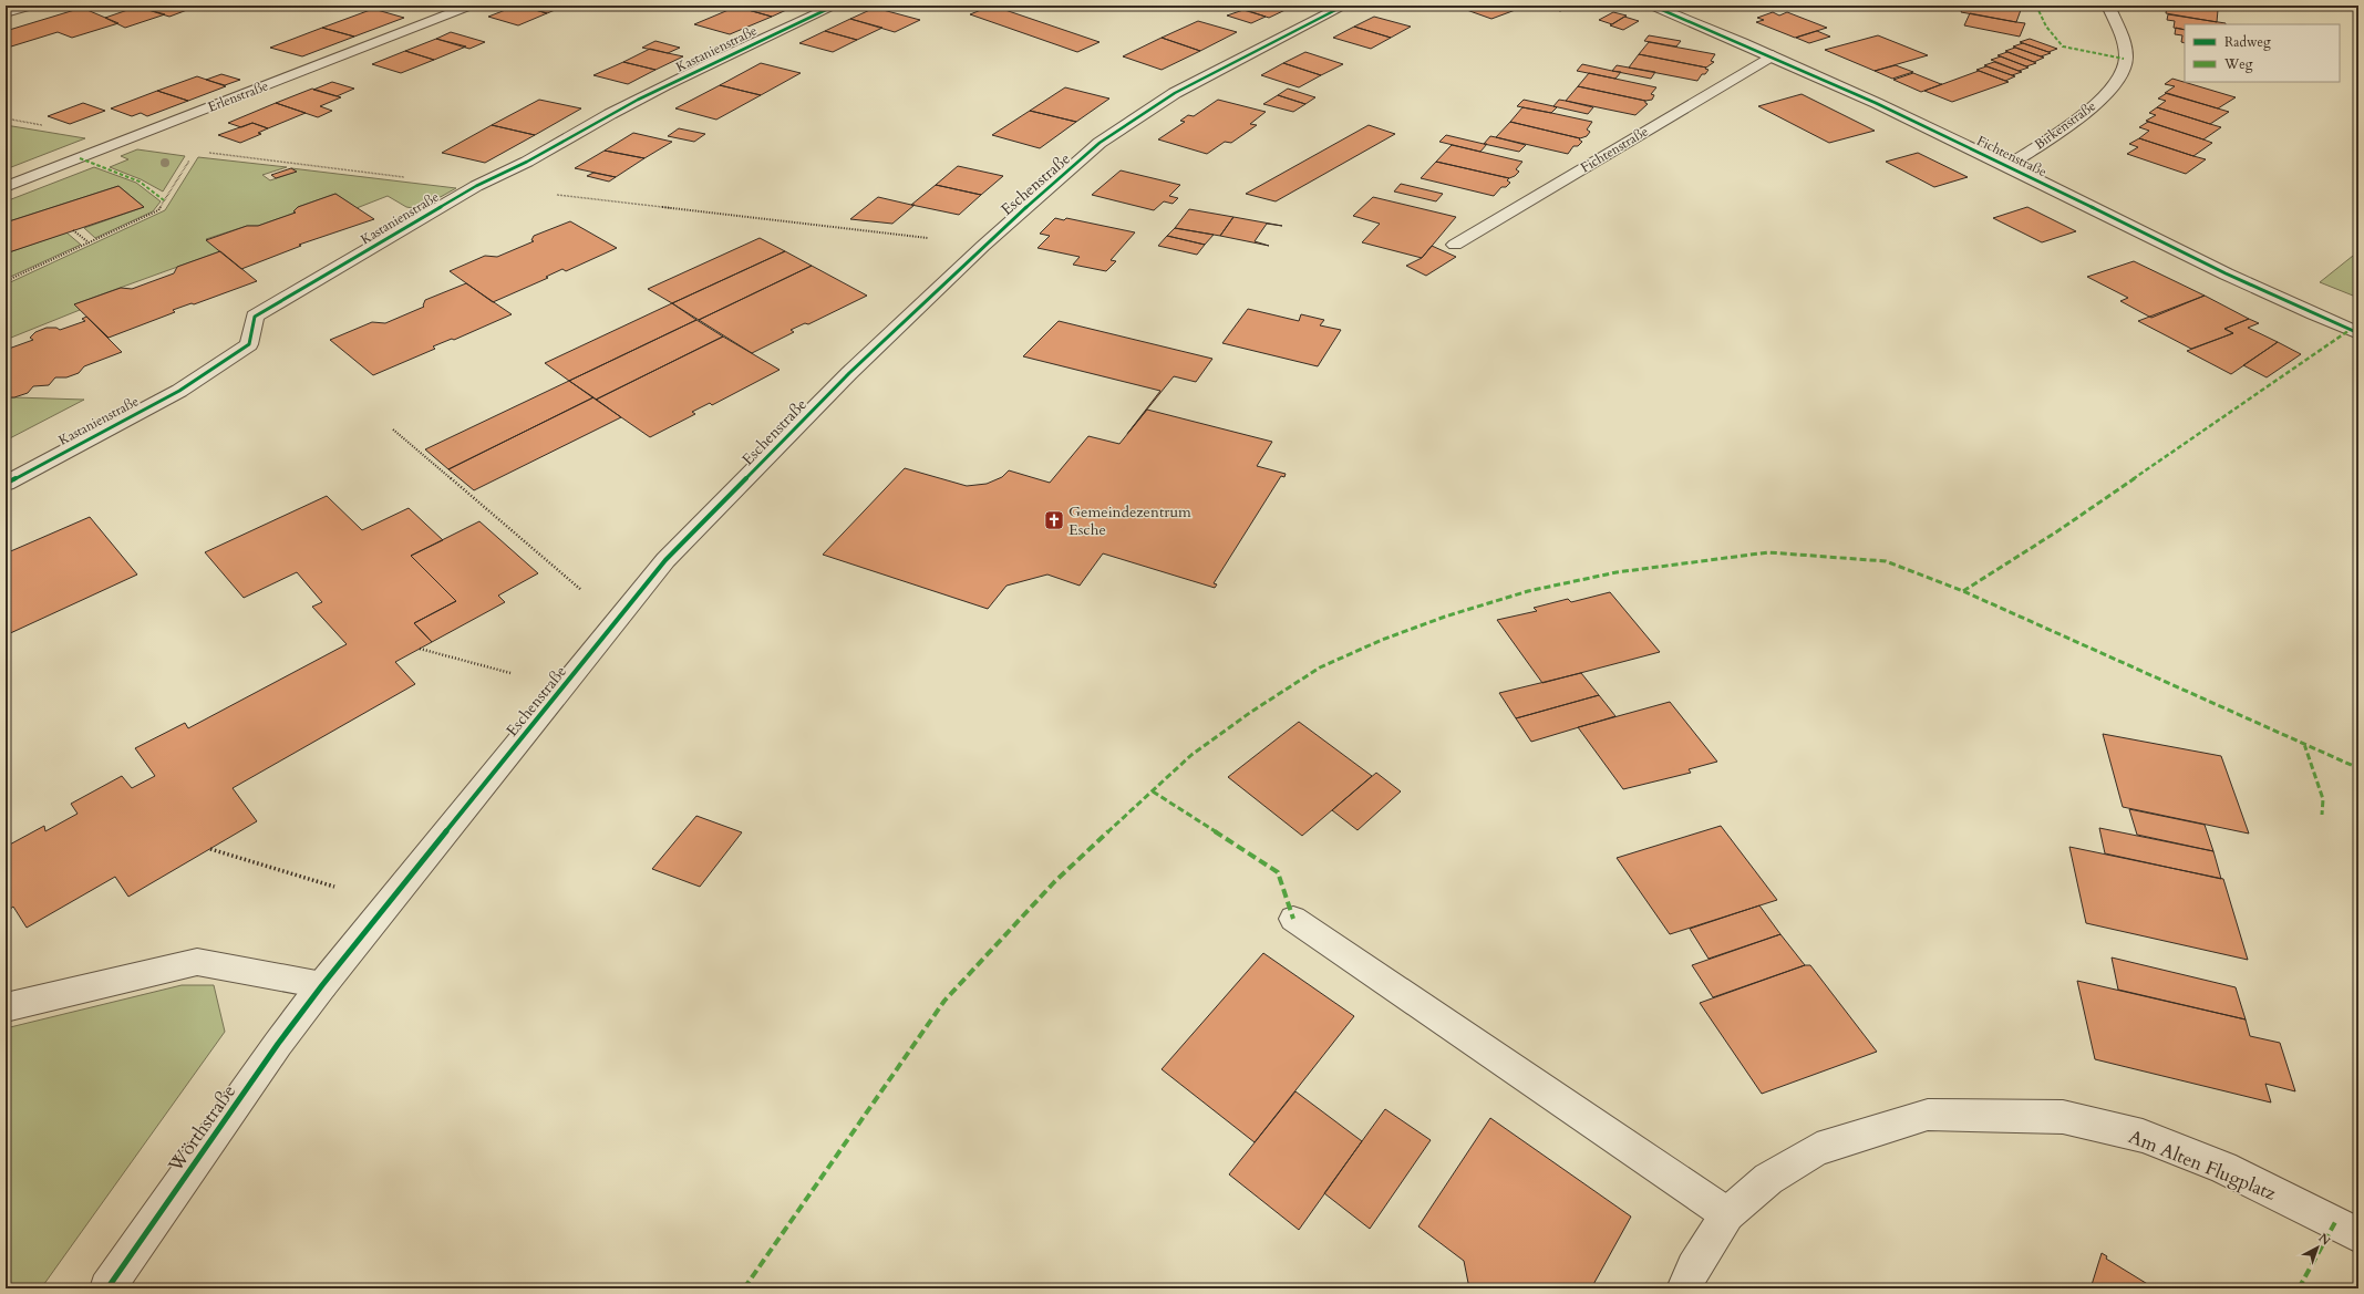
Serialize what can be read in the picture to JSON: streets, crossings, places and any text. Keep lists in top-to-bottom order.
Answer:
{
  "streets": {
    "street": [
      "Kastanienstraße",
      "Erlenstraße",
      "Birkenstraße",
      "Fichtenstraße",
      "Eschenstraße",
      "Wörthstraße",
      "Am Alten Flugplatz"
    ]
  },
  "crossings": [
    ["Birkenstraße", "Fichtenstraße"],
    ["Eschenstraße", "Wörthstraße"]
  ],
  "places": {
    "church": ["Gemeindezentrum Esche"]
  },
  "legend": ["Radweg", "Weg"],
  "north": "top right"
}
